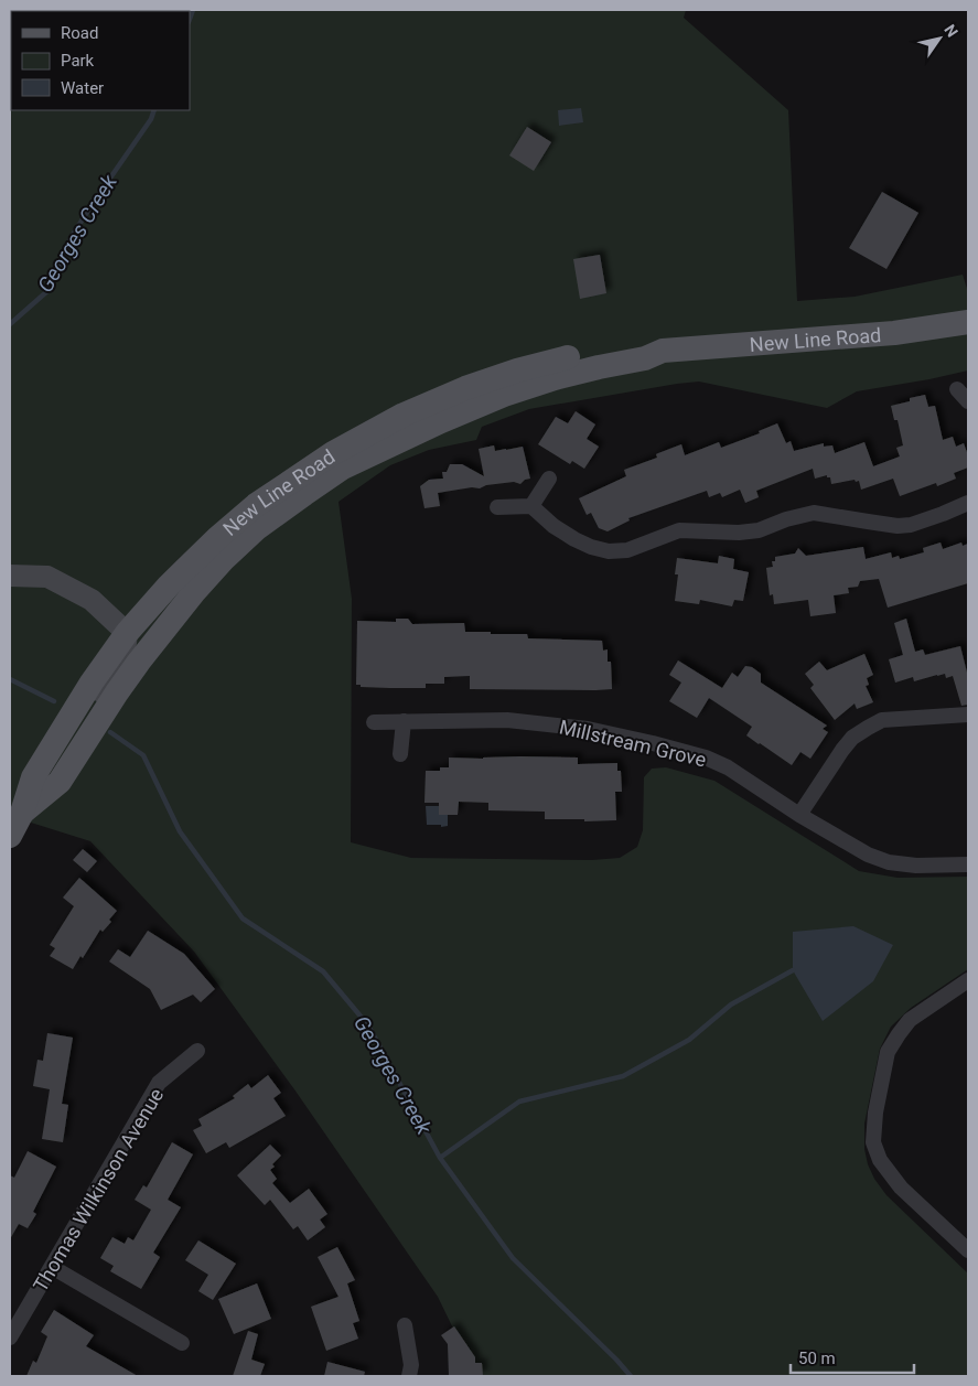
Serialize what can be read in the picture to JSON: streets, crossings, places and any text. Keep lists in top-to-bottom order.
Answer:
{
  "streets": {
    "main road": ["New Line Road"],
    "street": ["Millstream Grove", "Thomas Wilkinson Avenue"]
  },
  "water": ["Georges Creek"],
  "legend": ["Road", "Park", "Water"],
  "scale_bar": "50 m",
  "north": "top right"
}
